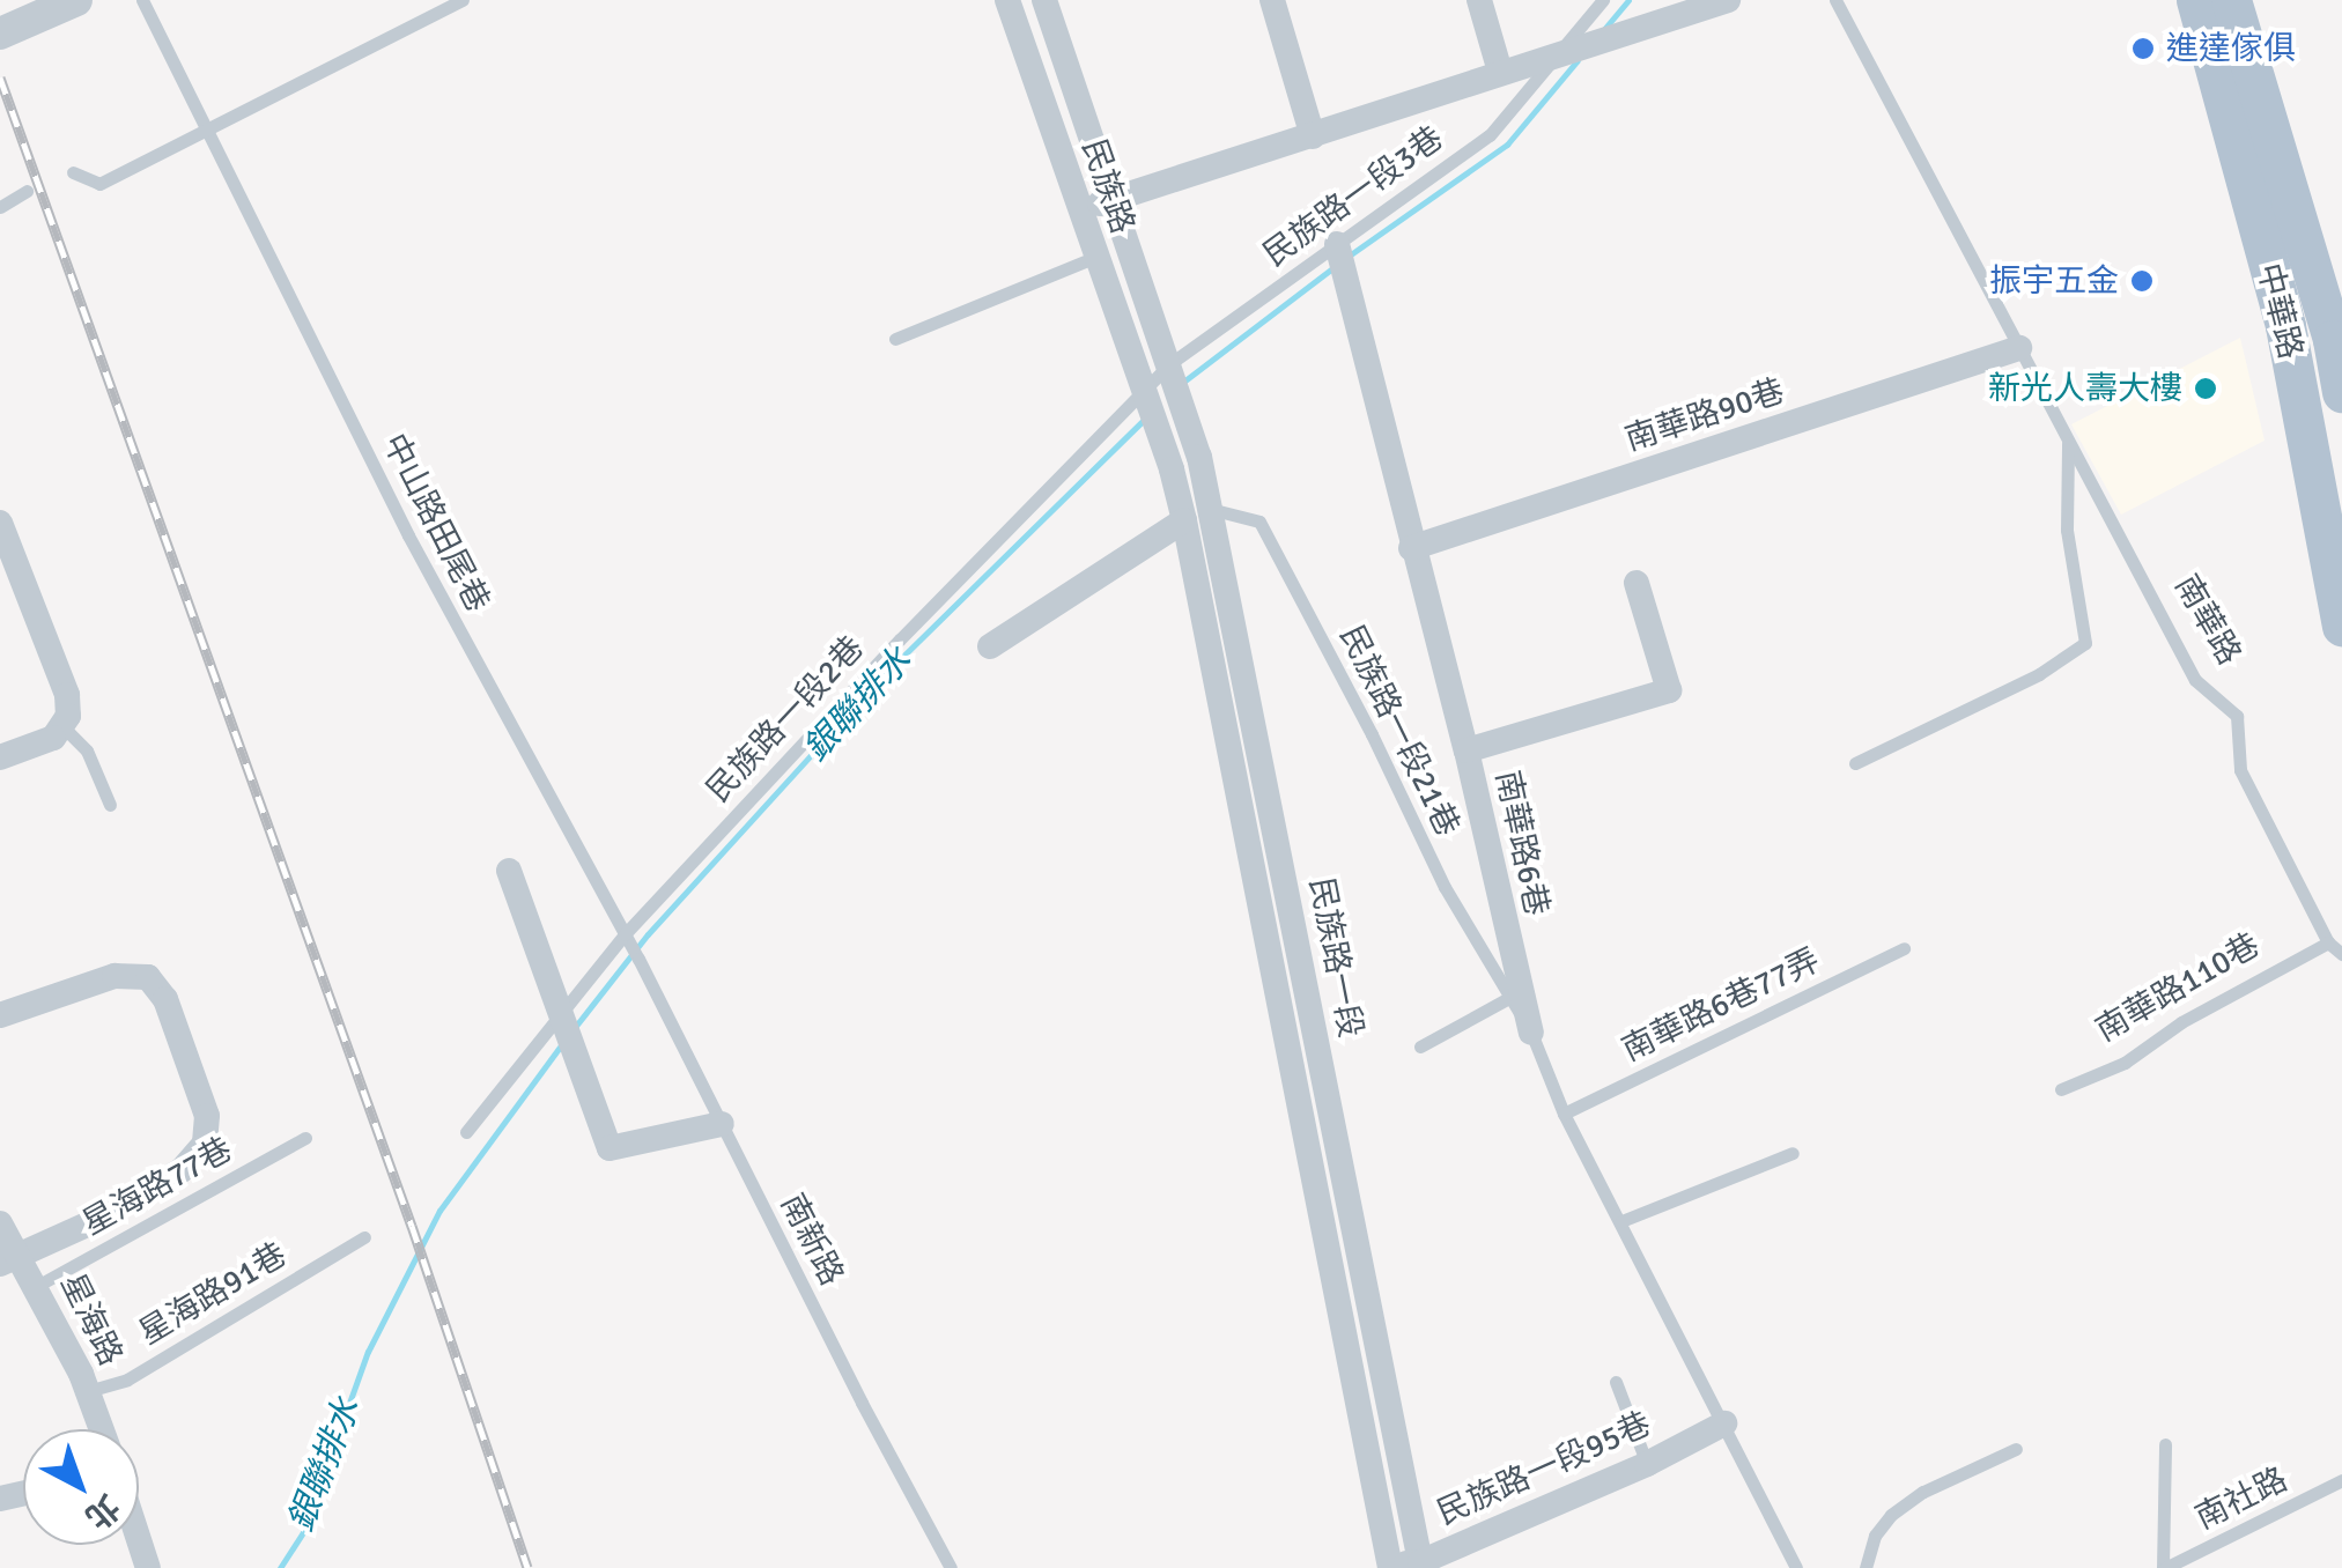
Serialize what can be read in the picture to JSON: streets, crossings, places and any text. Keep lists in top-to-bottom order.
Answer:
{
  "streets": {
    "main road": ["中華路"],
    "street": [
      "民族路",
      "南華路90巷",
      "南華路6巷",
      "民族路一段",
      "星海路",
      "民族路一段95巷"
    ],
    "lane": [
      "民族路一段3巷",
      "中山路田尾巷",
      "南華路",
      "民族路一段2巷",
      "民族路一段21巷",
      "南華路110巷",
      "南華路6巷77弄",
      "星海路77巷",
      "南新路",
      "星海路91巷",
      "南社路"
    ]
  },
  "crossings": [
    ["民族路", "民族路一段3巷"],
    ["民族路", "民族路一段2巷"],
    ["民族路", "民族路一段"],
    ["民族路一段3巷", "民族路一段2巷"],
    ["民族路一段3巷", "南華路6巷"],
    ["民族路一段3巷", "民族路一段"],
    ["南華路90巷", "南華路"],
    ["南華路90巷", "南華路6巷"],
    ["中山路田尾巷", "民族路一段2巷"],
    ["中山路田尾巷", "南新路"],
    ["南華路", "南華路110巷"],
    ["民族路一段2巷", "民族路一段"],
    ["民族路一段2巷", "南新路"],
    ["民族路一段21巷", "南華路6巷"],
    ["民族路一段21巷", "民族路一段"],
    ["南華路6巷", "南華路6巷77弄"],
    ["南華路6巷", "民族路一段95巷"],
    ["民族路一段", "民族路一段95巷"],
    ["星海路77巷", "星海路"],
    ["星海路91巷", "星海路"]
  ],
  "water": ["銀聯排水"],
  "places": ["進達傢俱", "振宇五金", "新光人壽大樓"],
  "north": "bottom right"
}
